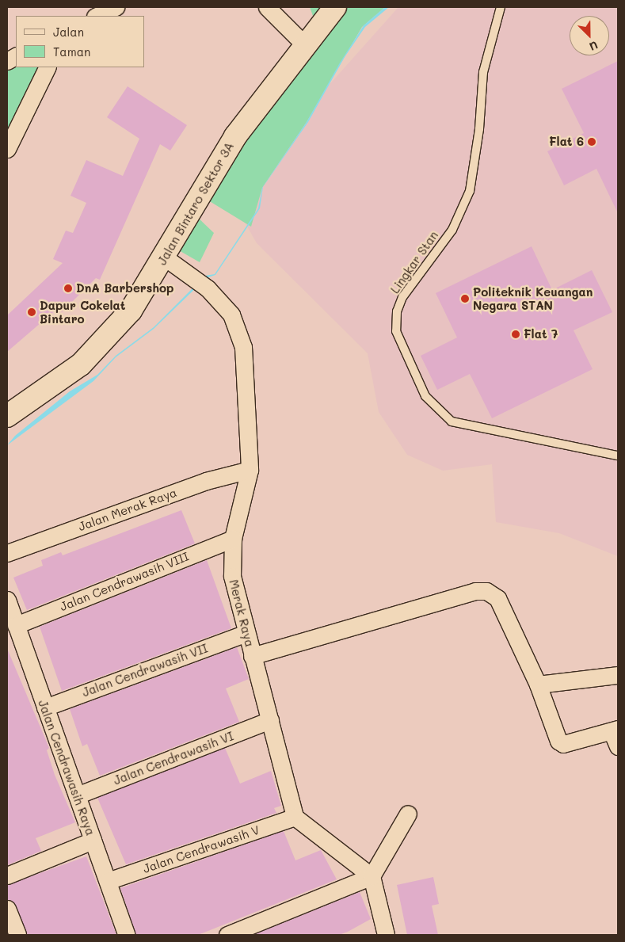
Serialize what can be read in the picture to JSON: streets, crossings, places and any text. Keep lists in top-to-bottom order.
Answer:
{
  "streets": {
    "main road": ["Jalan Bintaro Sektor 3A"],
    "street": [
      "Jalan Merak Raya",
      "Jalan Cendrawasih VIII",
      "Merak Raya",
      "Jalan Cendrawasih VII",
      "Jalan Cendrawasih VI",
      "Jalan Cendrawasih Raya",
      "Jalan Cendrawasih V"
    ],
    "lane": ["Lingkar Stan"]
  },
  "crossings": [
    ["Jalan Bintaro Sektor 3A", "Merak Raya"],
    ["Jalan Merak Raya", "Merak Raya"],
    ["Jalan Cendrawasih VIII", "Merak Raya"],
    ["Jalan Cendrawasih VIII", "Jalan Cendrawasih Raya"],
    ["Merak Raya", "Jalan Cendrawasih VII"],
    ["Merak Raya", "Jalan Cendrawasih VI"],
    ["Merak Raya", "Jalan Cendrawasih V"],
    ["Jalan Cendrawasih VII", "Jalan Cendrawasih Raya"],
    ["Jalan Cendrawasih VI", "Jalan Cendrawasih Raya"],
    ["Jalan Cendrawasih Raya", "Jalan Cendrawasih V"]
  ],
  "places": [
    "Flat 6",
    "DnA Barbershop",
    "Politeknik Keuangan Negara STAN",
    "Dapur Cokelat Bintaro",
    "Flat 7"
  ],
  "legend": ["Jalan", "Taman"],
  "north": "bottom right"
}
